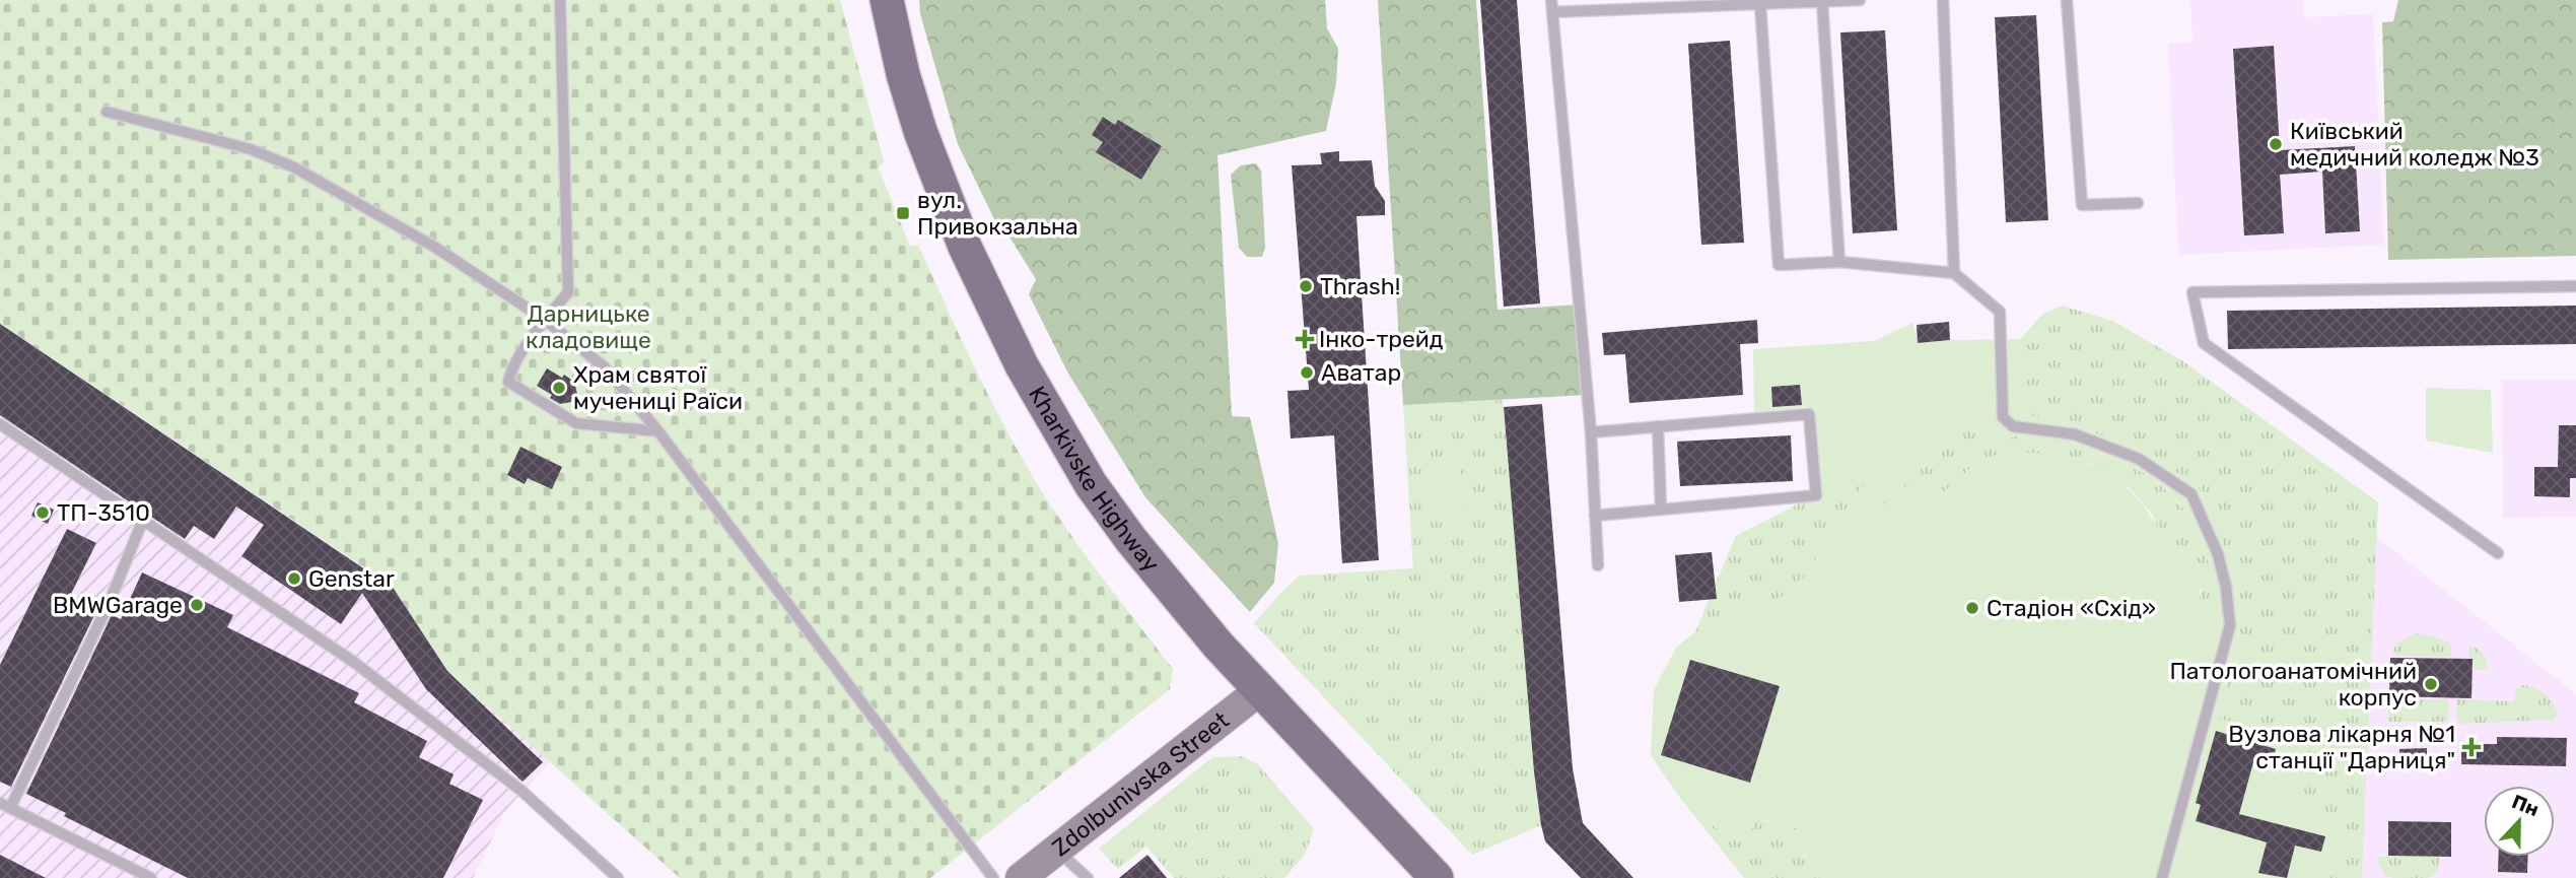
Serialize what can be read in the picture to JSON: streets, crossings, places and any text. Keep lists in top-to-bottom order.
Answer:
{
  "streets": {
    "main road": ["Kharkivske Highway", "Zdolbunivska Street"]
  },
  "crossings": [
    ["Kharkivske Highway", "Zdolbunivska Street"]
  ],
  "parks": ["Дарницьке кладовище"],
  "places": {
    "other": [
      "Київський медичний коледж №3",
      "Thrash!",
      "Аватар",
      "Храм святої мучениці Раїси",
      "ТП-3510",
      "Genstar",
      "BMWGarage",
      "Стадіон «Схід»",
      "Патологоанатомічний корпус"
    ],
    "transit": ["вул. Привокзальна"],
    "health": ["Інко-трейд", "Вузлова лікарня №1 станції \"Дарниця\""]
  },
  "north": "top"
}
